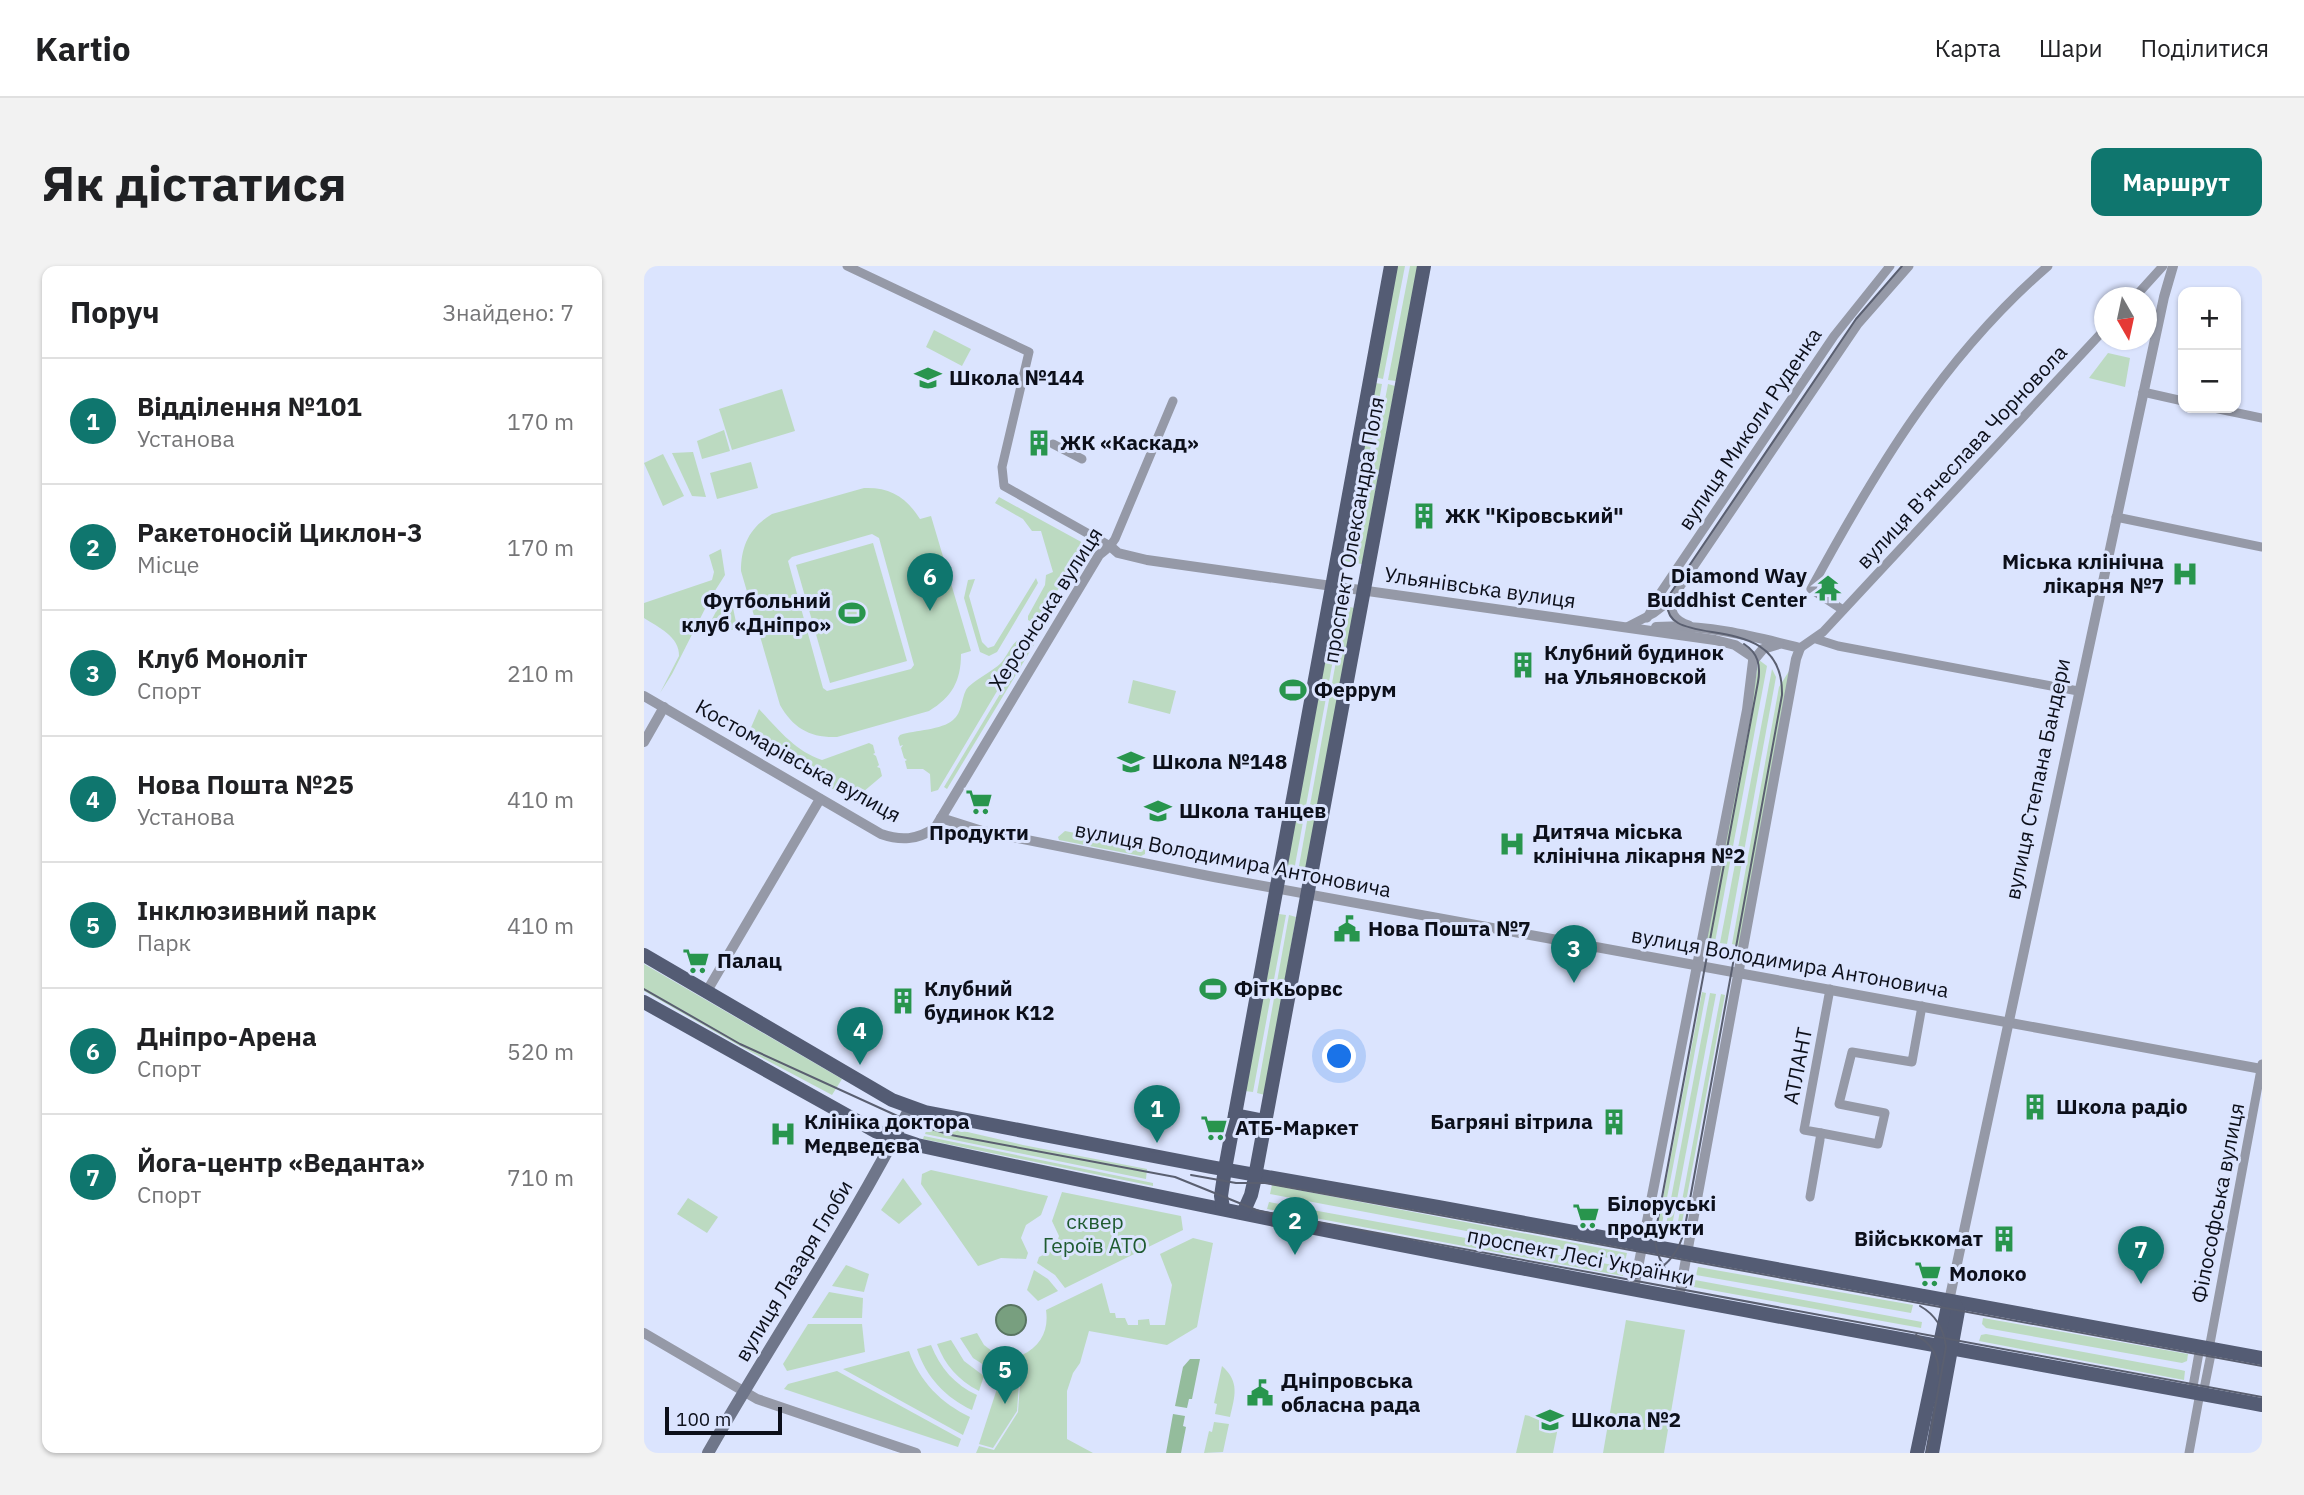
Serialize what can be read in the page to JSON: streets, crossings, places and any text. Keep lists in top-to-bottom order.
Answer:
{
  "streets": {
    "main road": [
      "проспект Олександра Поля",
      "вулиця Степана Бандери",
      "проспект Лесі Українки",
      "вулиця Лазаря Глоби"
    ],
    "street": [
      "вулиця Миколи Руденка",
      "вулиця В'ячеслава Чорновола",
      "Ульянівська вулиця",
      "Херсонська вулиця",
      "Костомарівська вулиця",
      "вулиця Володимира Антоновича",
      "АТЛАНТ",
      "Філософська вулиця"
    ]
  },
  "crossings": [
    ["вулиця Миколи Руденка", "Ульянівська вулиця"],
    ["вулиця В'ячеслава Чорновола", "Ульянівська вулиця"],
    ["проспект Олександра Поля", "Ульянівська вулиця"],
    ["проспект Олександра Поля", "вулиця Володимира Антоновича"],
    ["проспект Олександра Поля", "проспект Лесі Українки"],
    ["Ульянівська вулиця", "Херсонська вулиця"],
    ["Херсонська вулиця", "Костомарівська вулиця"],
    ["Херсонська вулиця", "вулиця Володимира Антоновича"],
    ["Костомарівська вулиця", "вулиця Володимира Антоновича"],
    ["вулиця Степана Бандери", "вулиця Володимира Антоновича"],
    ["вулиця Степана Бандери", "проспект Лесі Українки"],
    ["вулиця Володимира Антоновича", "АТЛАНТ"],
    ["вулиця Володимира Антоновича", "Філософська вулиця"],
    ["Філософська вулиця", "проспект Лесі Українки"],
    ["проспект Лесі Українки", "вулиця Лазаря Глоби"]
  ],
  "parks": ["сквер Героїв АТО"],
  "places": {
    "school or university": [
      "Школа №144",
      "Школа №148",
      "Школа танцев",
      "Школа №2"
    ],
    "building": [
      "ЖК «Каскад»",
      "ЖК \"Кіровський\"",
      "Клубний будинок на Ульяновской",
      "Клубний будинок К12",
      "Школа радіо",
      "Багряні вітрила",
      "Військкомат"
    ],
    "hospital": ["Міська клінічна лікарня №7", "Дитяча міська клінічна лікарня №2", "Клініка доктора Медведєва"],
    "temple": ["Diamond Way Buddhist Center"],
    "sports": ["Футбольний клуб «Дніпро»", "Феррум", "ФiтКьорвс"],
    "supermarket": [
      "Продукти",
      "Палац",
      "АТБ-Маркет",
      "Білоруські продукти",
      "Молоко"
    ],
    "public building": ["Нова Пошта №7", "Дніпровська обласна рада"]
  },
  "scale_bar": "100 m",
  "north": "bottom",
  "page": {
    "header": "Kartio",
    "nav": ["Карта", "Шари", "Поділитися"],
    "buttons": "Маршрут",
    "title": "Як дістатися",
    "heading": ["Поруч", "Знайдено: 7"],
    "map_buttons": ["+", "−"],
    "list": [
      {
        "mark": "1",
        "name": "Відділення №101",
        "note": "Установа",
        "value": "170 m"
      },
      {
        "mark": "2",
        "name": "Ракетоносій Циклон-3",
        "note": "Місце",
        "value": "170 m"
      },
      {
        "mark": "3",
        "name": "Клуб Моноліт",
        "note": "Спорт",
        "value": "210 m"
      },
      {
        "mark": "4",
        "name": "Нова Пошта №25",
        "note": "Установа",
        "value": "410 m"
      },
      {
        "mark": "5",
        "name": "Інклюзивний парк",
        "note": "Парк",
        "value": "410 m"
      },
      {
        "mark": "6",
        "name": "Дніпро-Арена",
        "note": "Спорт",
        "value": "520 m"
      },
      {
        "mark": "7",
        "name": "Йога-центр «Веданта»",
        "note": "Спорт",
        "value": "710 m"
      }
    ],
    "pins": [
      "6",
      "3",
      "4",
      "1",
      "2",
      "7",
      "5"
    ],
    "scale": "100 m"
  }
}
